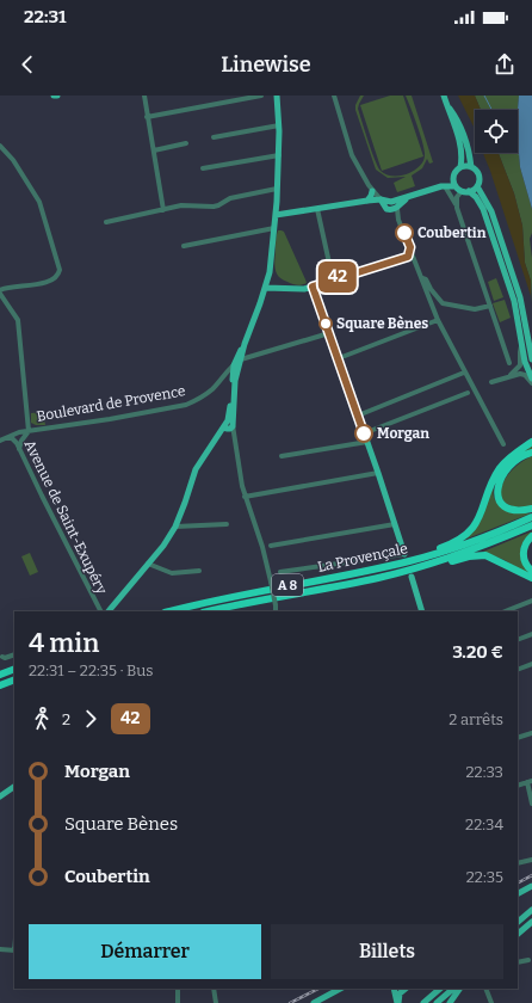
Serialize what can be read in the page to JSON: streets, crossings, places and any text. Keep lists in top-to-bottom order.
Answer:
{
  "streets": {
    "highway": ["La Provençale", "A 8"],
    "street": ["Boulevard de Provence", "Avenue de Saint-Exupéry"]
  },
  "crossings": [
    ["Boulevard de Provence", "Avenue de Saint-Exupéry"]
  ],
  "places": ["Coubertin", "Square Bènes", "Morgan"],
  "lines": ["bus line 42"],
  "page": {
    "status": "22:31",
    "header": "Linewise",
    "on_map": "42",
    "heading": ["4 min", "22:31 – 22:35 · Bus", "3.20 €"],
    "legs": ["2", "42", "2 arrêts"],
    "list": [
      {
        "name": "Morgan",
        "value": "22:33"
      },
      {
        "name": "Square Bènes",
        "value": "22:34"
      },
      {
        "name": "Coubertin",
        "value": "22:35"
      }
    ],
    "buttons": ["Démarrer", "Billets"]
  }
}
